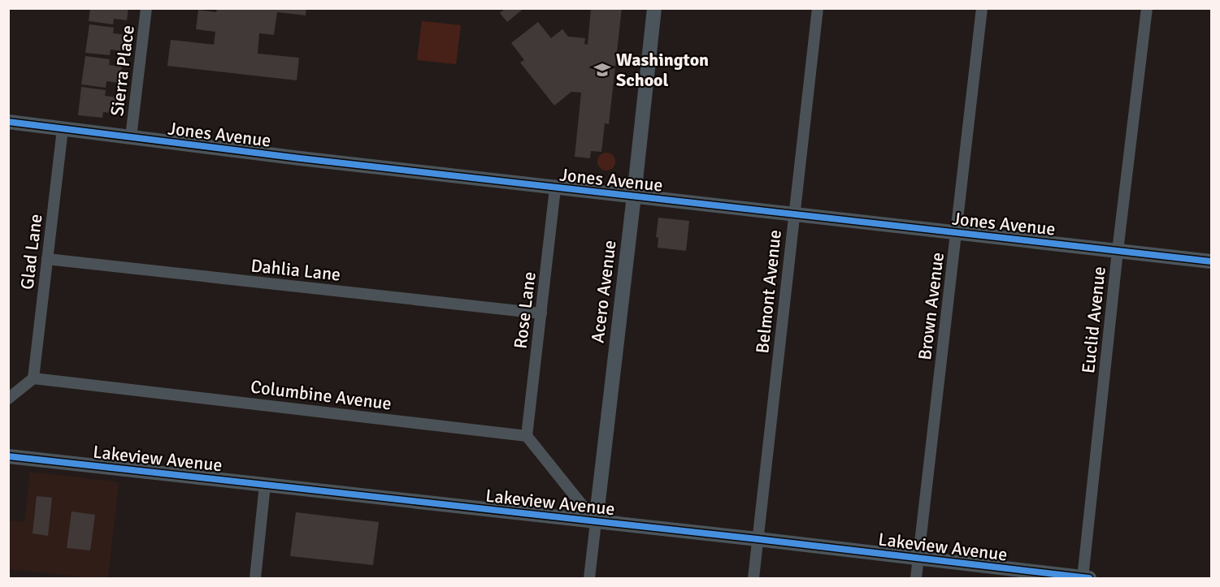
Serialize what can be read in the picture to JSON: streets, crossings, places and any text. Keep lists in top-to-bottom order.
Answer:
{
  "streets": {
    "street": [
      "Sierra Place",
      "Jones Avenue",
      "Glad Lane",
      "Dahlia Lane",
      "Acero Avenue",
      "Belmont Avenue",
      "Brown Avenue",
      "Rose Lane",
      "Euclid Avenue",
      "Columbine Avenue",
      "Lakeview Avenue"
    ]
  },
  "crossings": [
    ["Sierra Place", "Jones Avenue"],
    ["Jones Avenue", "Glad Lane"],
    ["Jones Avenue", "Acero Avenue"],
    ["Jones Avenue", "Belmont Avenue"],
    ["Jones Avenue", "Brown Avenue"],
    ["Jones Avenue", "Rose Lane"],
    ["Jones Avenue", "Euclid Avenue"],
    ["Glad Lane", "Dahlia Lane"],
    ["Glad Lane", "Columbine Avenue"],
    ["Dahlia Lane", "Rose Lane"],
    ["Acero Avenue", "Lakeview Avenue"],
    ["Belmont Avenue", "Lakeview Avenue"],
    ["Brown Avenue", "Lakeview Avenue"],
    ["Rose Lane", "Columbine Avenue"],
    ["Euclid Avenue", "Lakeview Avenue"]
  ],
  "places": {
    "school or university": ["Washington School"]
  }
}
